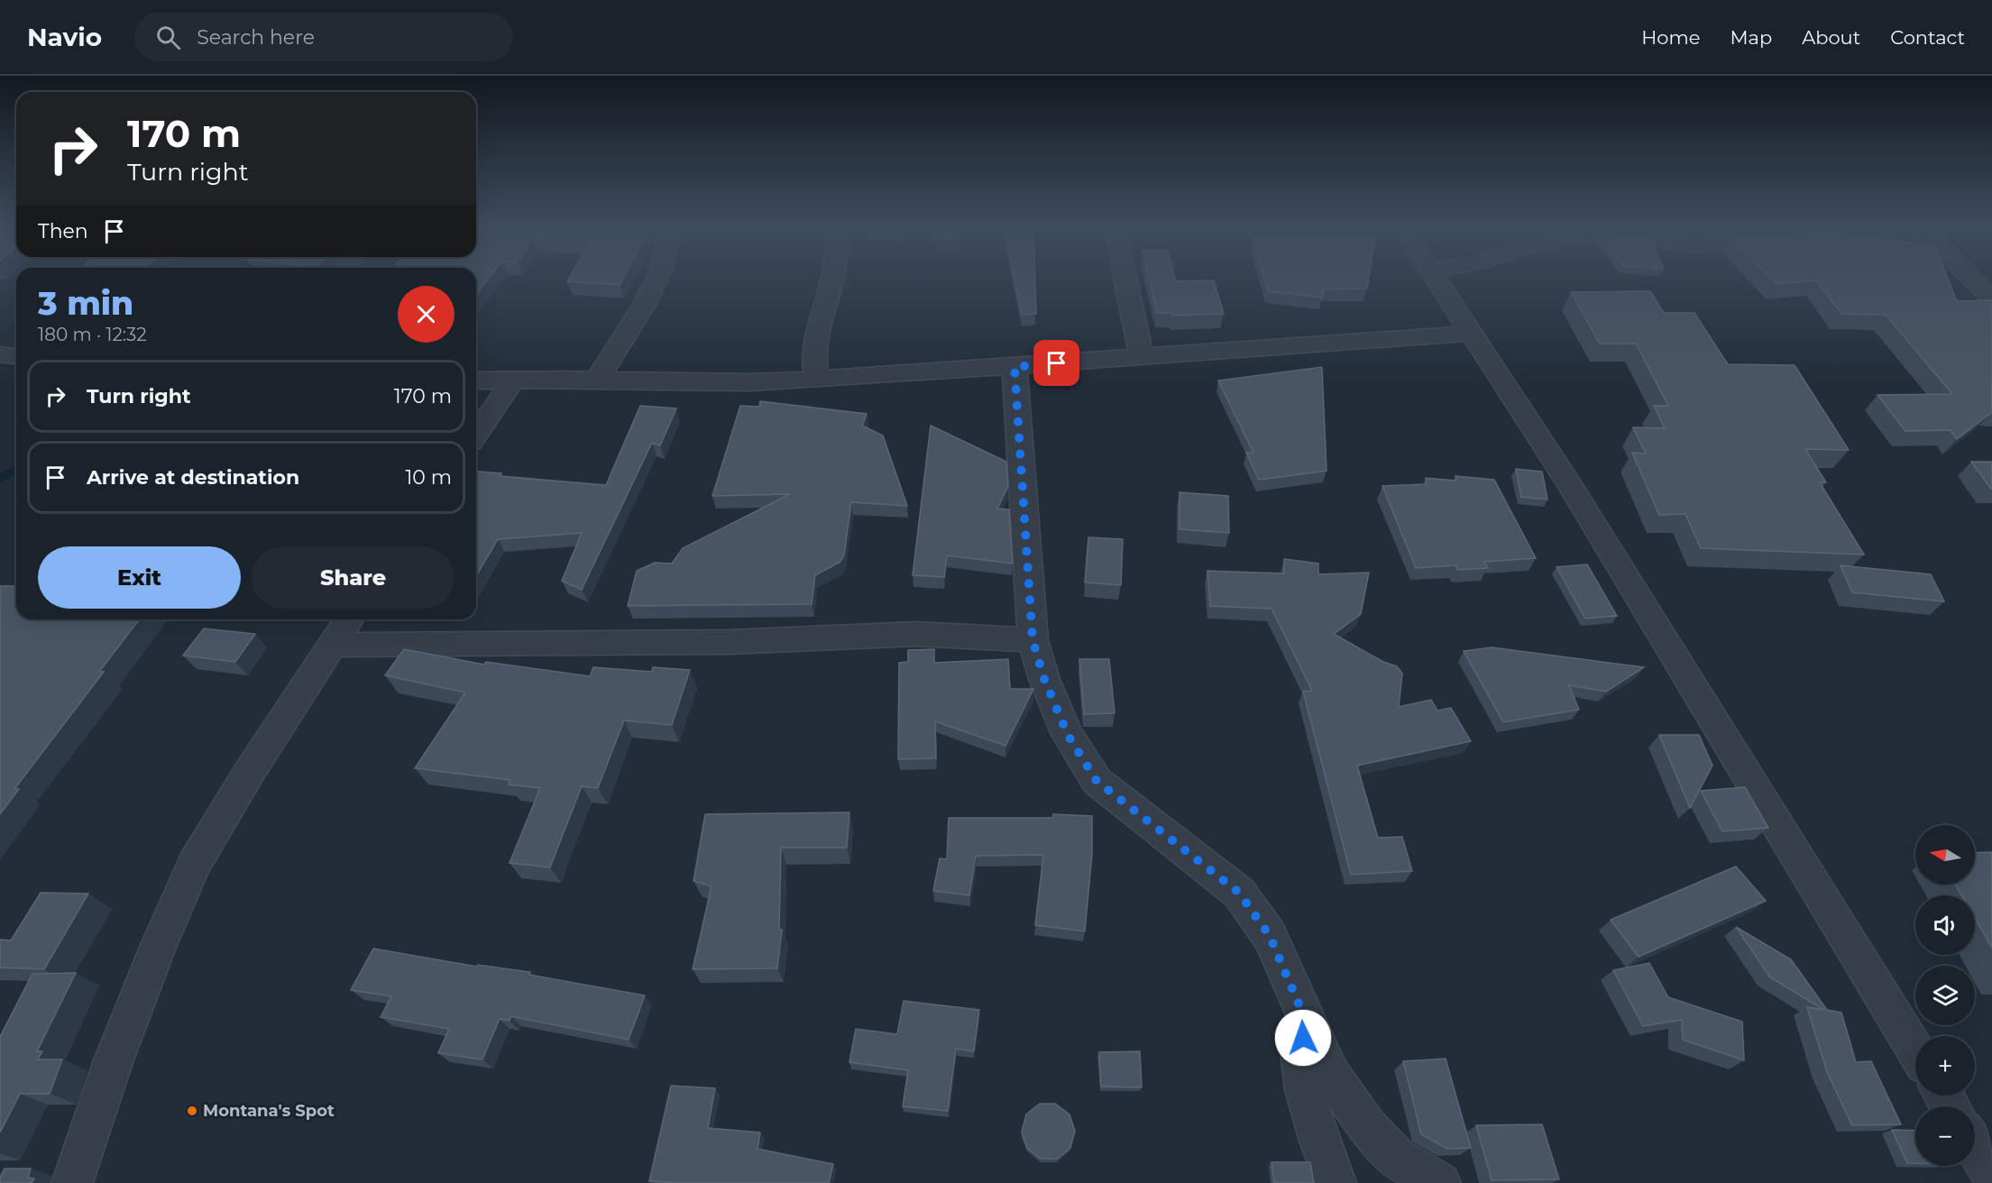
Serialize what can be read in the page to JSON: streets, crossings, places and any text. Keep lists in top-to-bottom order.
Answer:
{
  "places": ["Montana's Spot"],
  "north": "left",
  "page": {
    "header": "Navio",
    "search": "Search here",
    "nav": [
      "Home",
      "Map",
      "About",
      "Contact"
    ],
    "turn": ["170 m", "Turn right"],
    "then": "Then",
    "heading": ["3 min", "180 m · 12:32"],
    "list": [
      {
        "name": "Turn right",
        "value": "170 m"
      },
      {
        "name": "Arrive at destination",
        "value": "10 m"
      }
    ],
    "buttons": ["Exit", "Share"],
    "map_buttons": ["+", "−"]
  }
}
